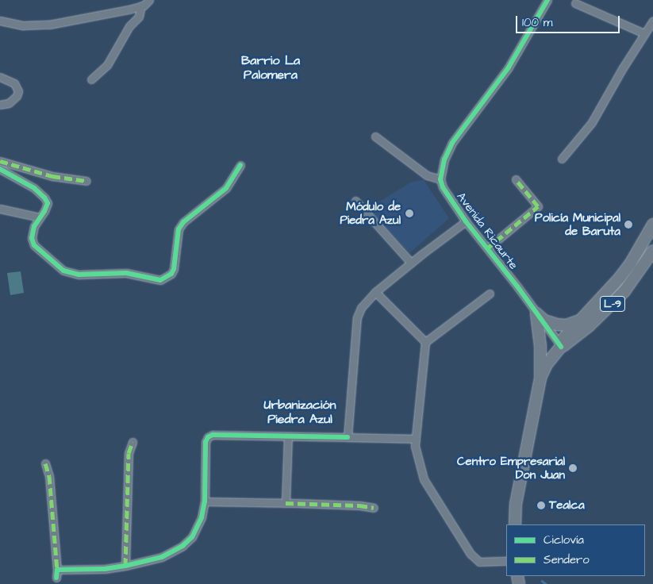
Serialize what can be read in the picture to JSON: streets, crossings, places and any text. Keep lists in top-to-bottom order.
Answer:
{
  "streets": {
    "main road": ["L-9"],
    "street": ["Avenida Ricaurte"]
  },
  "crossings": [
    ["Avenida Ricaurte", "L-9"]
  ],
  "districts": ["Barrio La Palomera", "Urbanización Piedra Azul"],
  "places": [
    "Módulo de Piedra Azul",
    "Policía Municipal de Baruta",
    "Centro Empresarial Don Juan",
    "Tealca"
  ],
  "legend": ["Ciclovía", "Sendero"],
  "scale_bar": "100 m"
}
